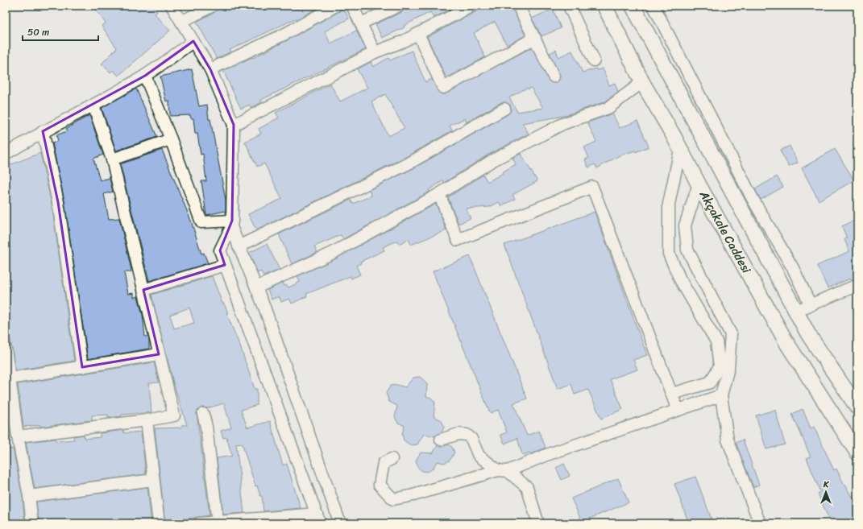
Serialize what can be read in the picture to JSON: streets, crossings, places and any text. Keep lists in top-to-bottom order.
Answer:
{
  "streets": {
    "main road": ["Akçakale Caddesi"]
  },
  "scale_bar": "50 m",
  "north": "top"
}
